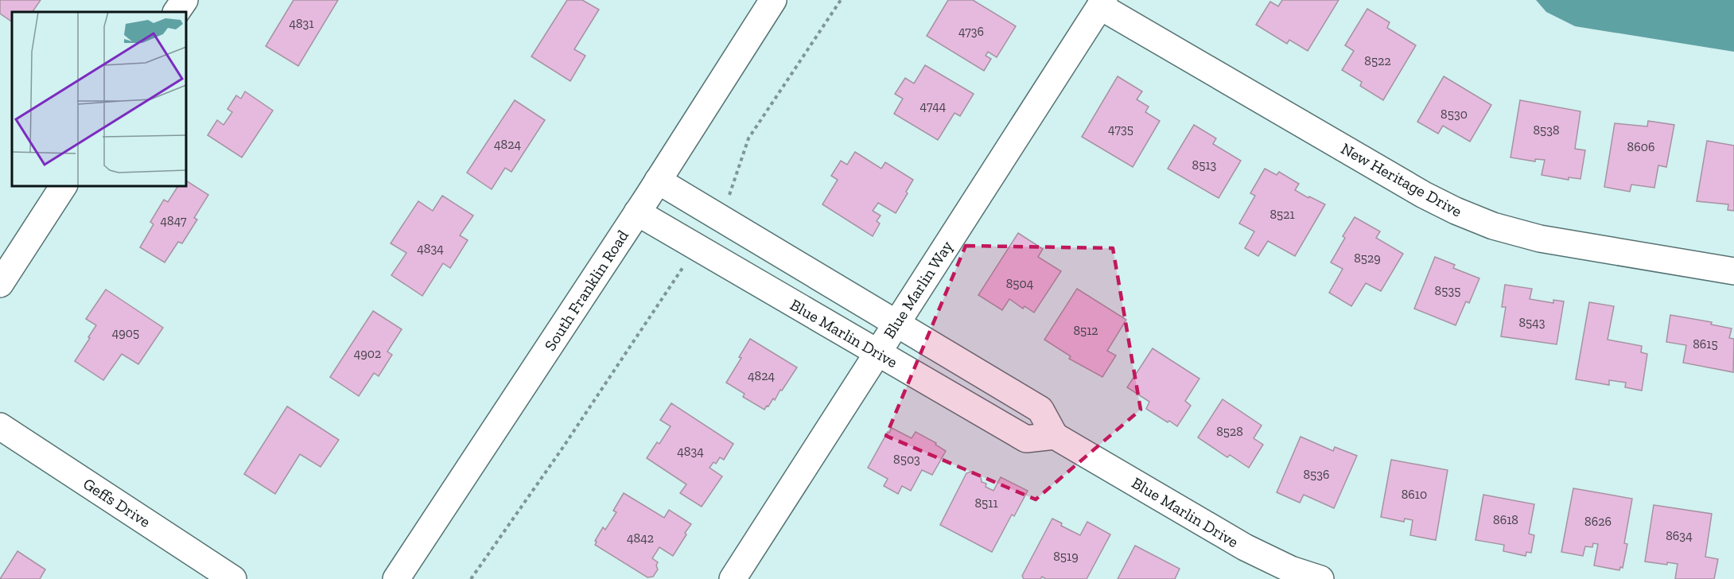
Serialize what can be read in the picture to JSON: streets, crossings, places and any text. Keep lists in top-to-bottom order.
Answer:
{
  "streets": {
    "street": [
      "New Heritage Drive",
      "Blue Marlin Way",
      "South Franklin Road",
      "Blue Marlin Drive",
      "Geffs Drive"
    ]
  },
  "crossings": [
    ["New Heritage Drive", "Blue Marlin Way"],
    ["Blue Marlin Way", "Blue Marlin Drive"],
    ["South Franklin Road", "Blue Marlin Drive"]
  ],
  "house_numbers": [
    "4831",
    "4736",
    "8522",
    "4744",
    "8530",
    "4735",
    "8538",
    "4824",
    "8606",
    "8513",
    "8521",
    "4847",
    "4834",
    "8529",
    "8504",
    "8535",
    "8543",
    "8512",
    "4905",
    "8615",
    "4902",
    "4824",
    "8528",
    "4834",
    "8503",
    "8536",
    "8610",
    "8511",
    "8618",
    "8626",
    "8634",
    "4842",
    "8519"
  ]
}
